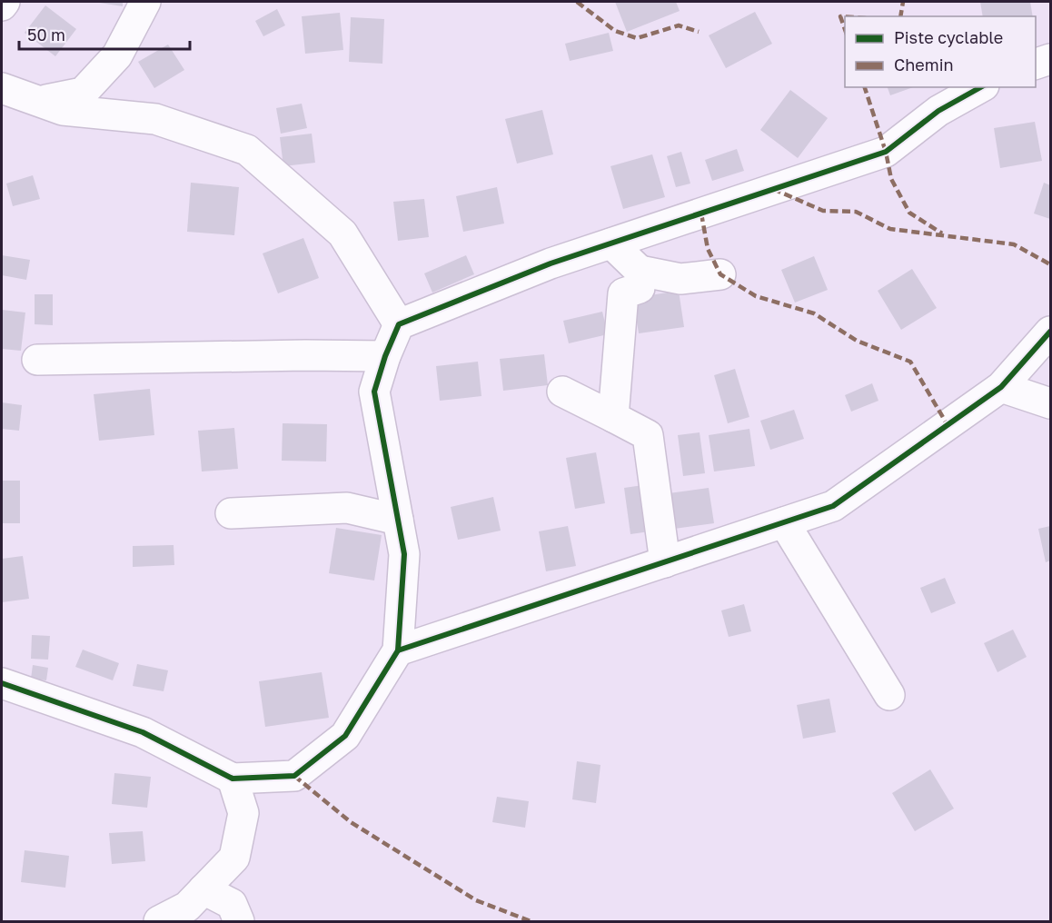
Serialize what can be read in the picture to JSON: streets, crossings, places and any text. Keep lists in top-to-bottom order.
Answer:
{
  "legend": ["Piste cyclable", "Chemin"],
  "scale_bar": "50 m"
}
